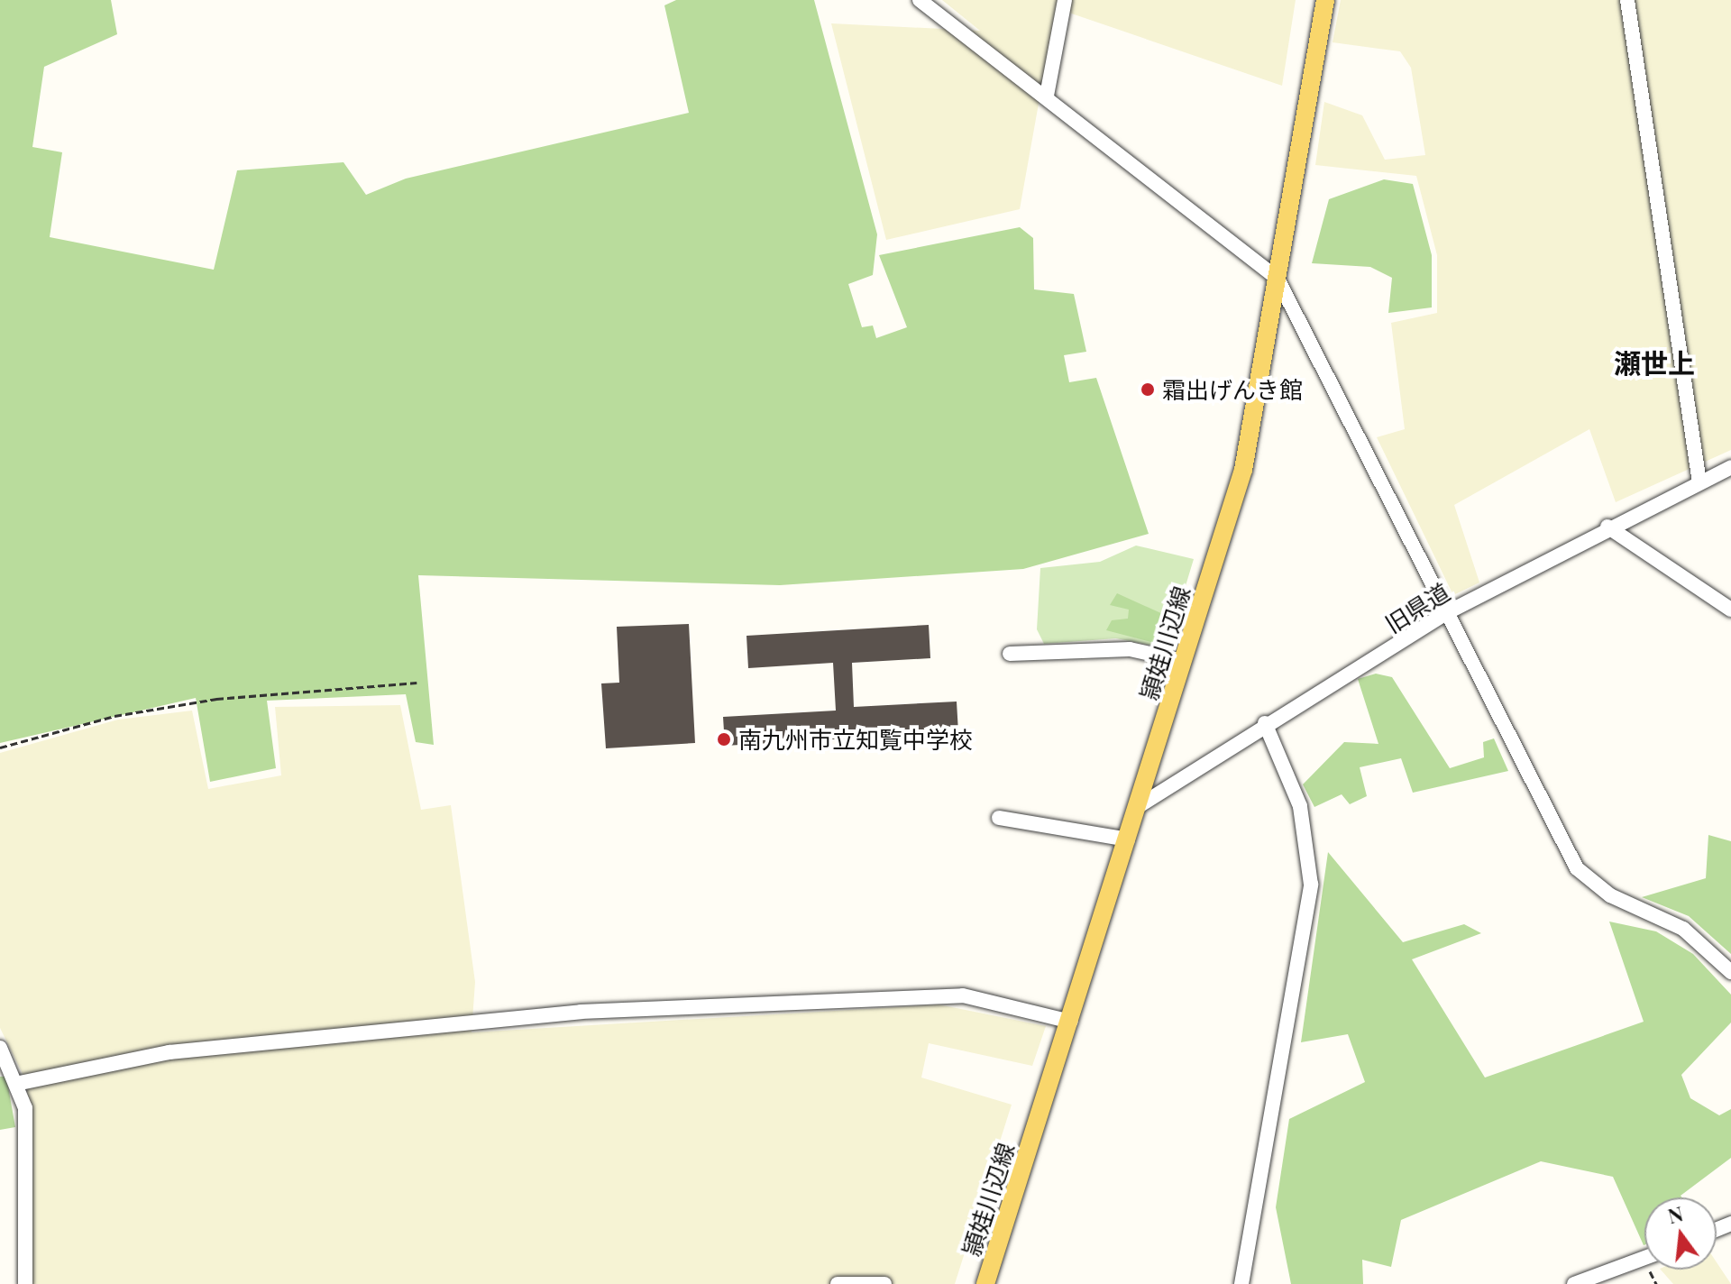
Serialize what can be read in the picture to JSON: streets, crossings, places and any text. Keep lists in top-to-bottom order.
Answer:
{
  "streets": {
    "main road": ["頴娃川辺線"],
    "street": ["旧県道"]
  },
  "crossings": [
    ["旧県道", "頴娃川辺線"]
  ],
  "districts": ["瀬世上"],
  "places": ["霜出げんき館", "南九州市立知覧中学校"],
  "north": "top"
}
